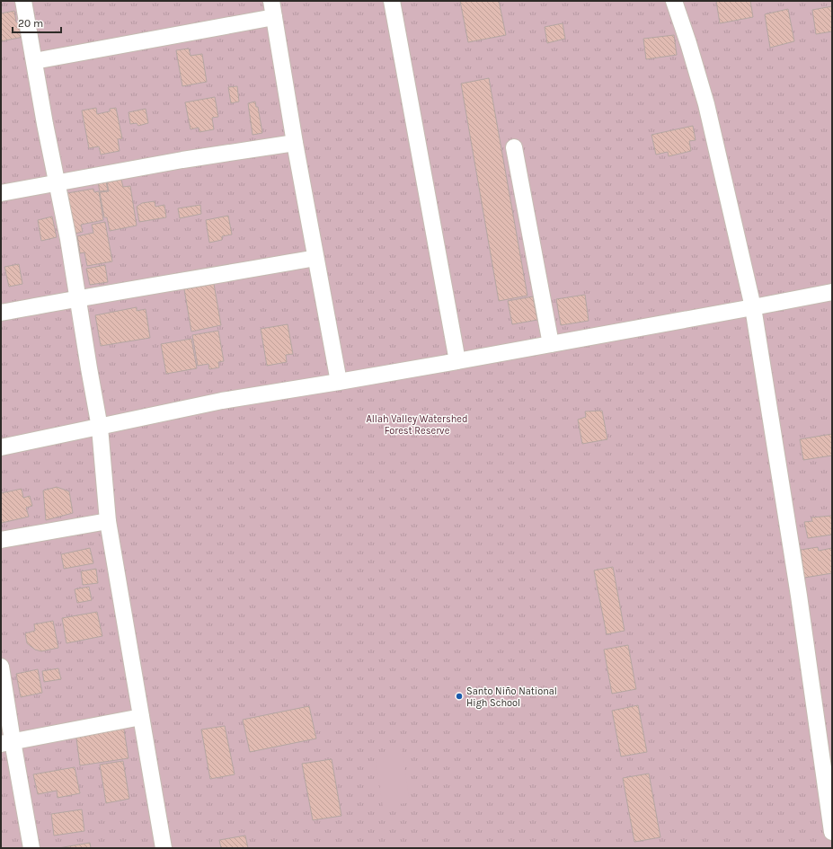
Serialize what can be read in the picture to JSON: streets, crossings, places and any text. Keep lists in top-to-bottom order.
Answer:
{
  "parks": ["Allah Valley Watershed Forest Reserve"],
  "places": ["Santo Niño National High School"],
  "scale_bar": "20 m"
}
